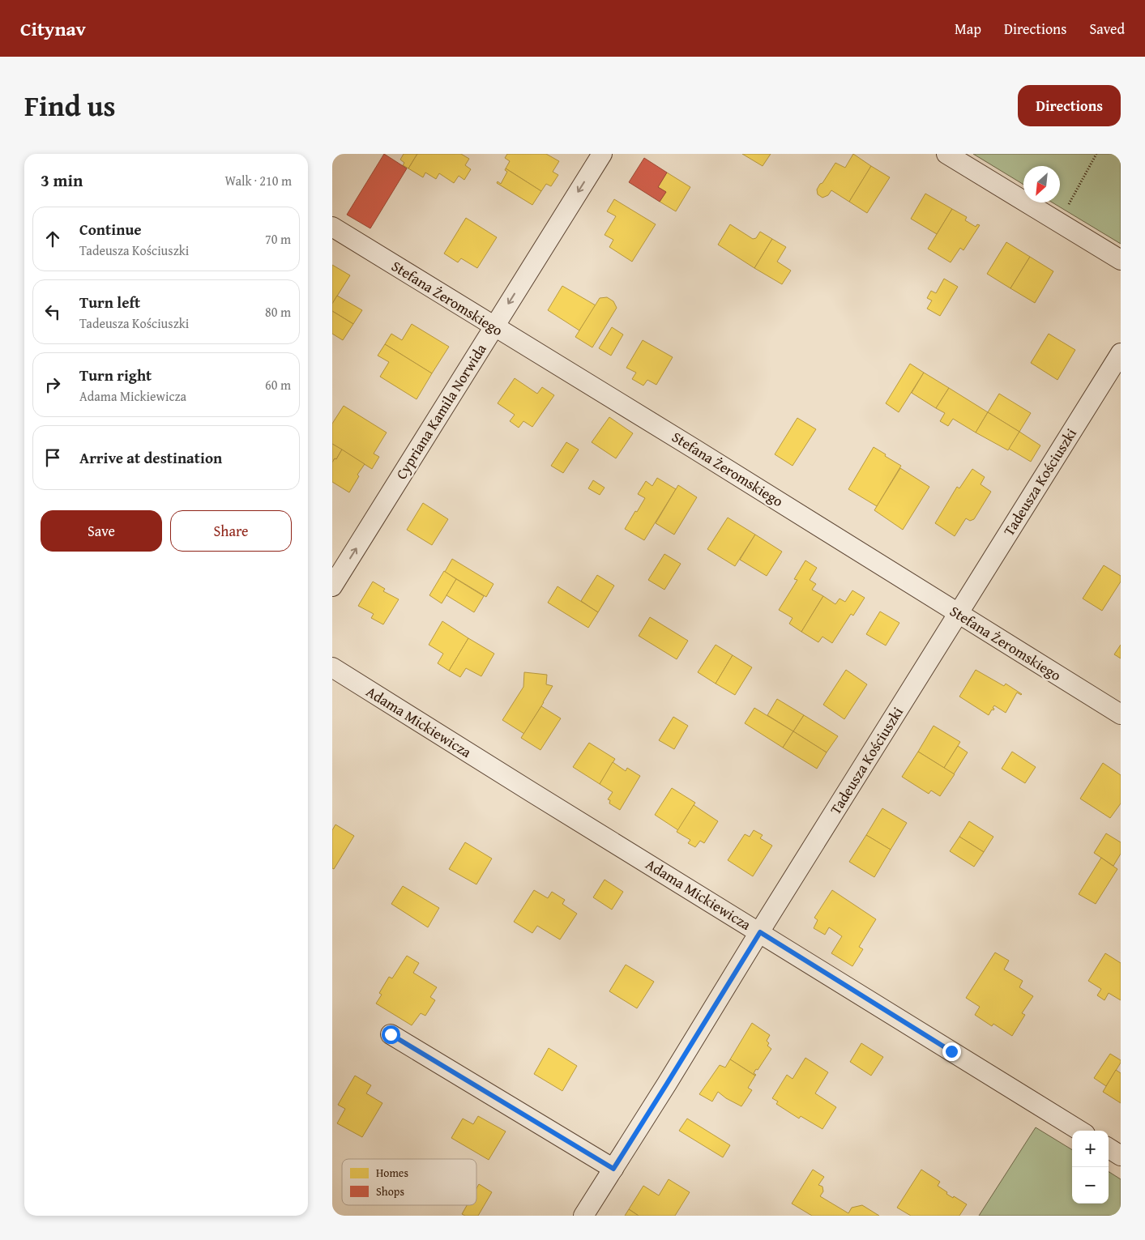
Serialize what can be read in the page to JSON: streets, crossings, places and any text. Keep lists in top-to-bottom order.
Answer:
{
  "streets": {
    "street": [
      "Stefana Żeromskiego",
      "Cypriana Kamila Norwida",
      "Tadeusza Kościuszki",
      "Adama Mickiewicza"
    ]
  },
  "crossings": [
    ["Stefana Żeromskiego", "Cypriana Kamila Norwida"],
    ["Stefana Żeromskiego", "Tadeusza Kościuszki"],
    ["Tadeusza Kościuszki", "Adama Mickiewicza"]
  ],
  "legend": ["Homes", "Shops"],
  "north": "bottom left",
  "page": {
    "header": "Citynav",
    "nav": ["Map", "Directions", "Saved"],
    "title": "Find us",
    "buttons": [
      "Directions",
      ["Save", "Share"]
    ],
    "heading": ["3 min", "Walk · 210 m"],
    "list": [
      ["Continue", "Tadeusza Kościuszki", "70 m"],
      ["Turn left", "Tadeusza Kościuszki", "80 m"],
      ["Turn right", "Adama Mickiewicza", "60 m"],
      "Arrive at destination"
    ],
    "map_buttons": ["+", "−"]
  }
}
